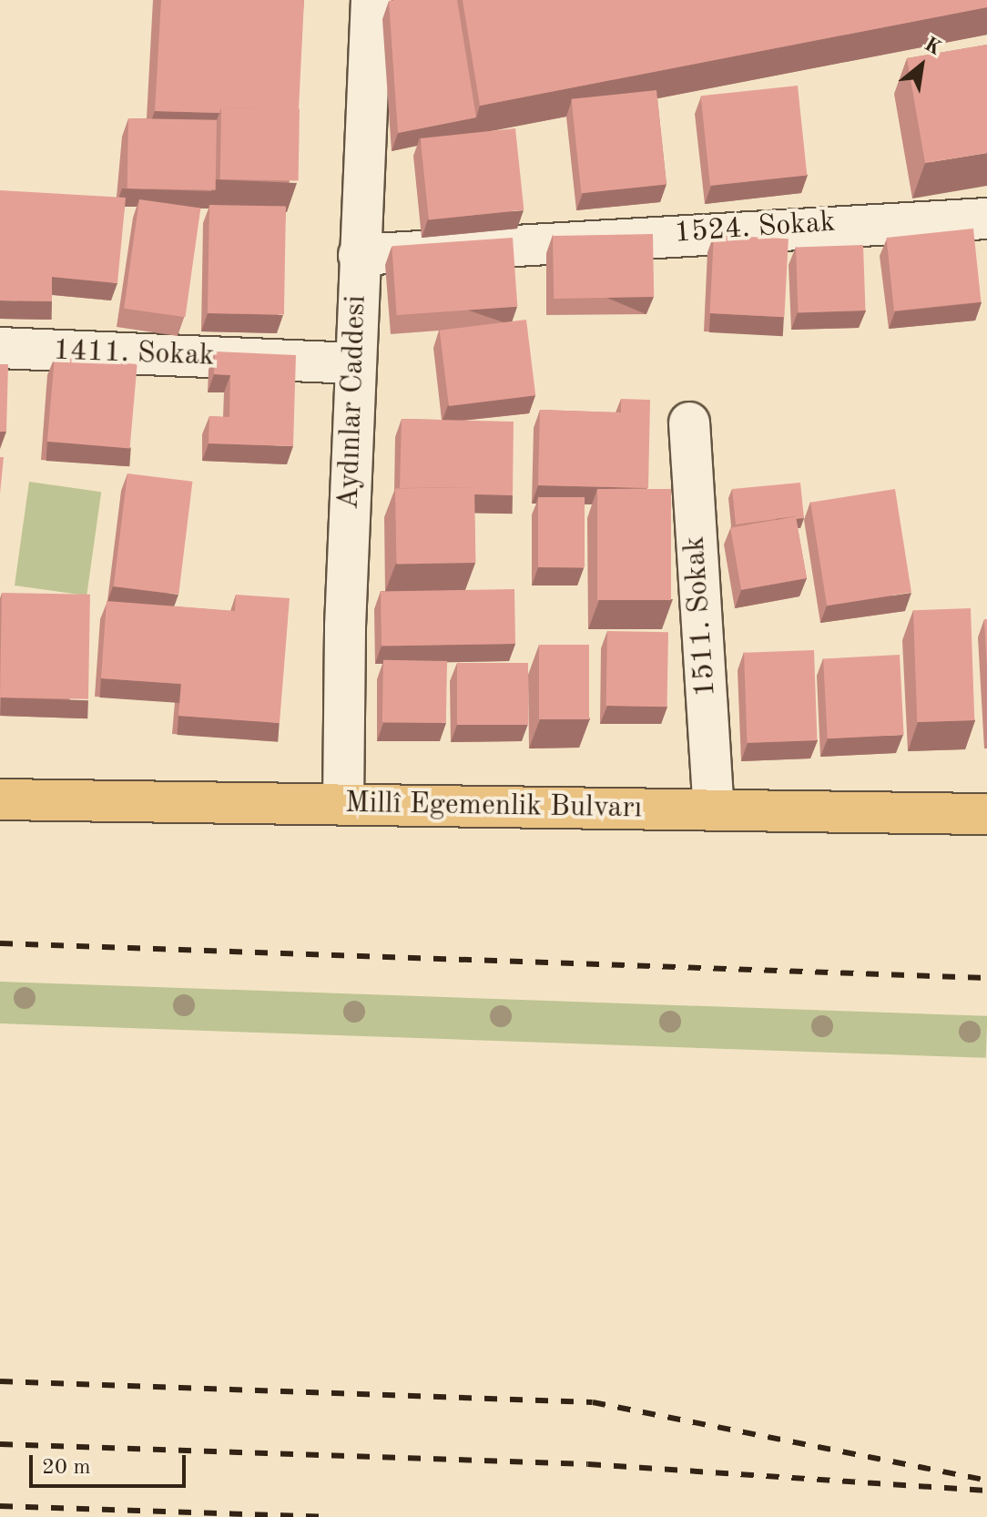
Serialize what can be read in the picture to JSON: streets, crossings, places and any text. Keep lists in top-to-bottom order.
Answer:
{
  "streets": {
    "main road": ["Millî Egemenlik Bulvarı"],
    "street": [
      "1524. Sokak",
      "1411. Sokak",
      "Aydınlar Caddesi",
      "1511. Sokak"
    ]
  },
  "crossings": [
    ["1524. Sokak", "Aydınlar Caddesi"],
    ["1411. Sokak", "Aydınlar Caddesi"],
    ["Aydınlar Caddesi", "Millî Egemenlik Bulvarı"],
    ["1511. Sokak", "Millî Egemenlik Bulvarı"]
  ],
  "scale_bar": "20 m",
  "north": "top right"
}
